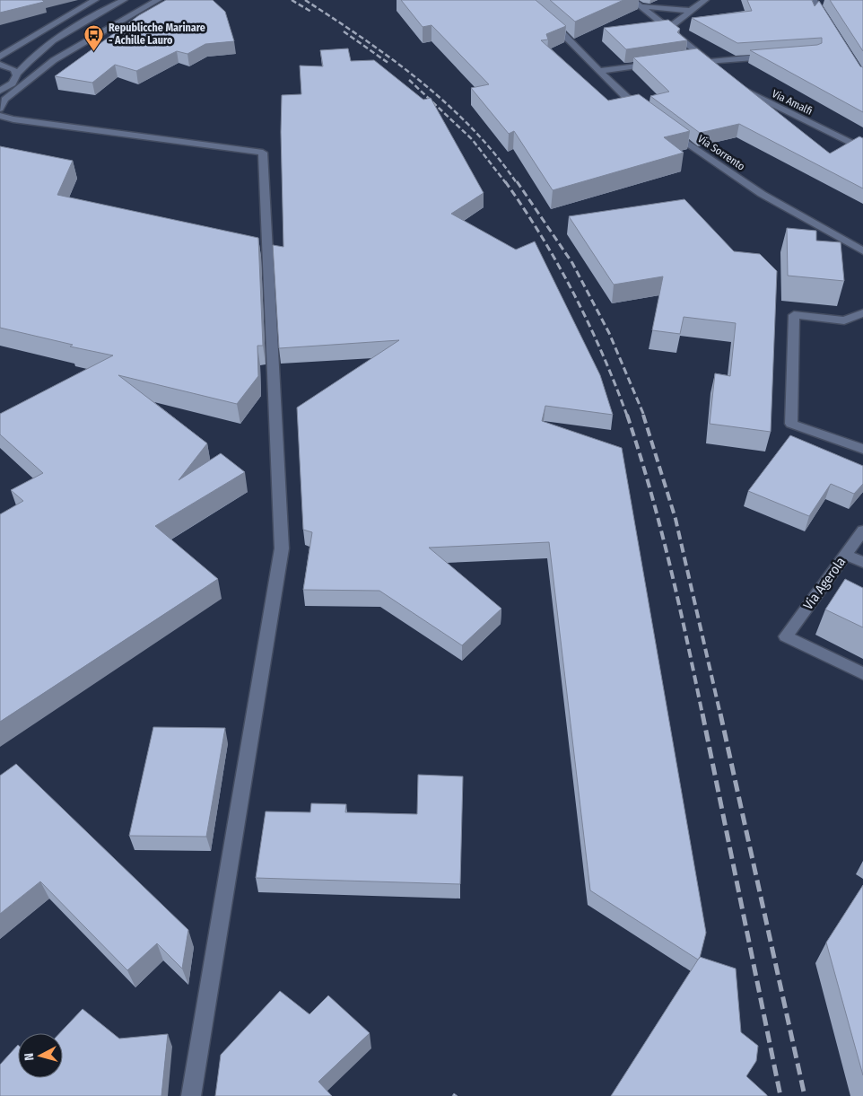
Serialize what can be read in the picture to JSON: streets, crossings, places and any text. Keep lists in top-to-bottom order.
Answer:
{
  "streets": {
    "street": ["Via Amalfi", "Via Sorrento", "Via Agerola"]
  },
  "places": {
    "bus stop": ["Republicche Marinare - Achille Lauro"]
  },
  "north": "left"
}
